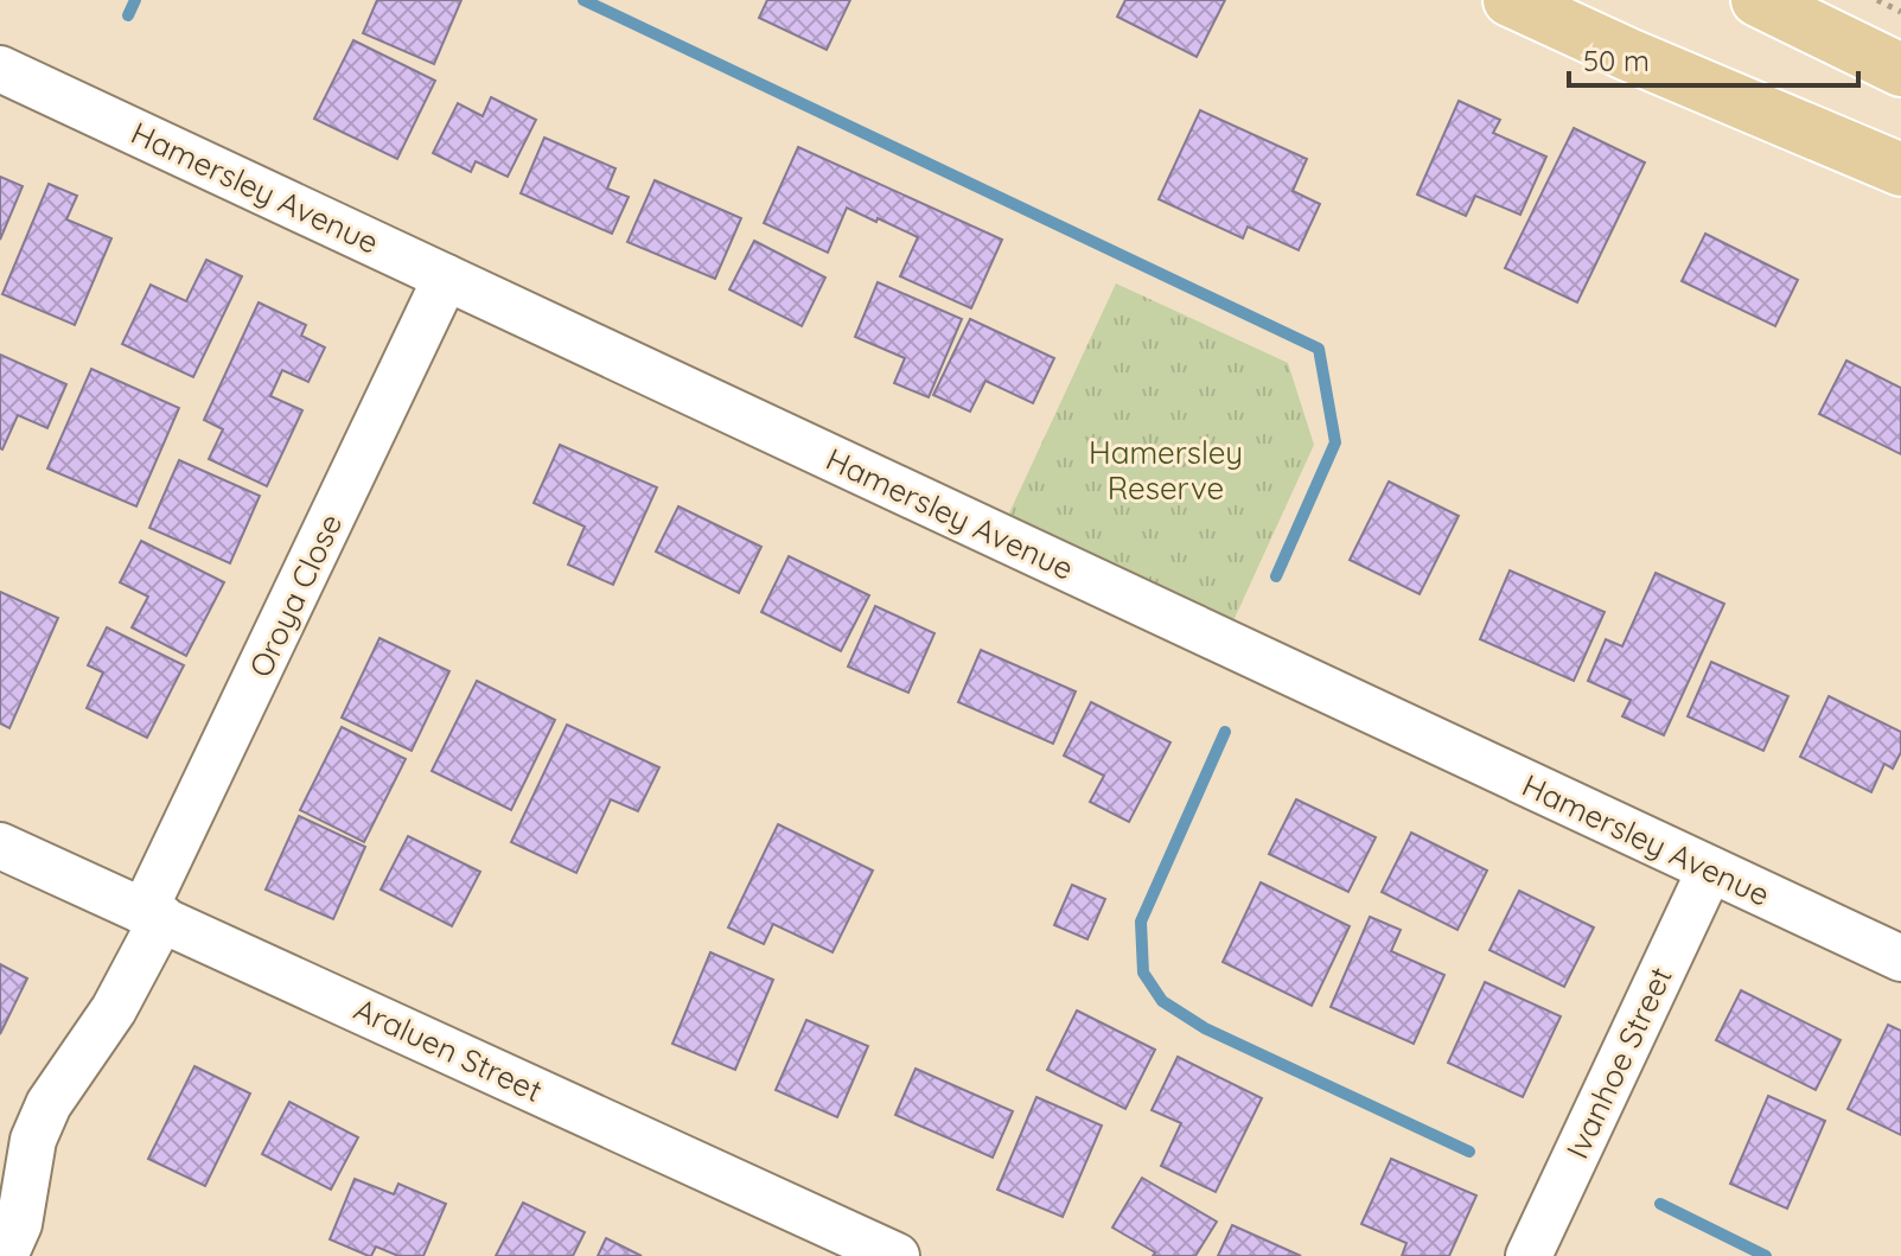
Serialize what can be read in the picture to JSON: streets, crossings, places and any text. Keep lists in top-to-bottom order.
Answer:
{
  "streets": {
    "street": [
      "Hamersley Avenue",
      "Oroya Close",
      "Araluen Street",
      "Ivanhoe Street"
    ]
  },
  "crossings": [
    ["Hamersley Avenue", "Oroya Close"],
    ["Hamersley Avenue", "Ivanhoe Street"],
    ["Oroya Close", "Araluen Street"]
  ],
  "parks": ["Hamersley Reserve"],
  "scale_bar": "50 m"
}
